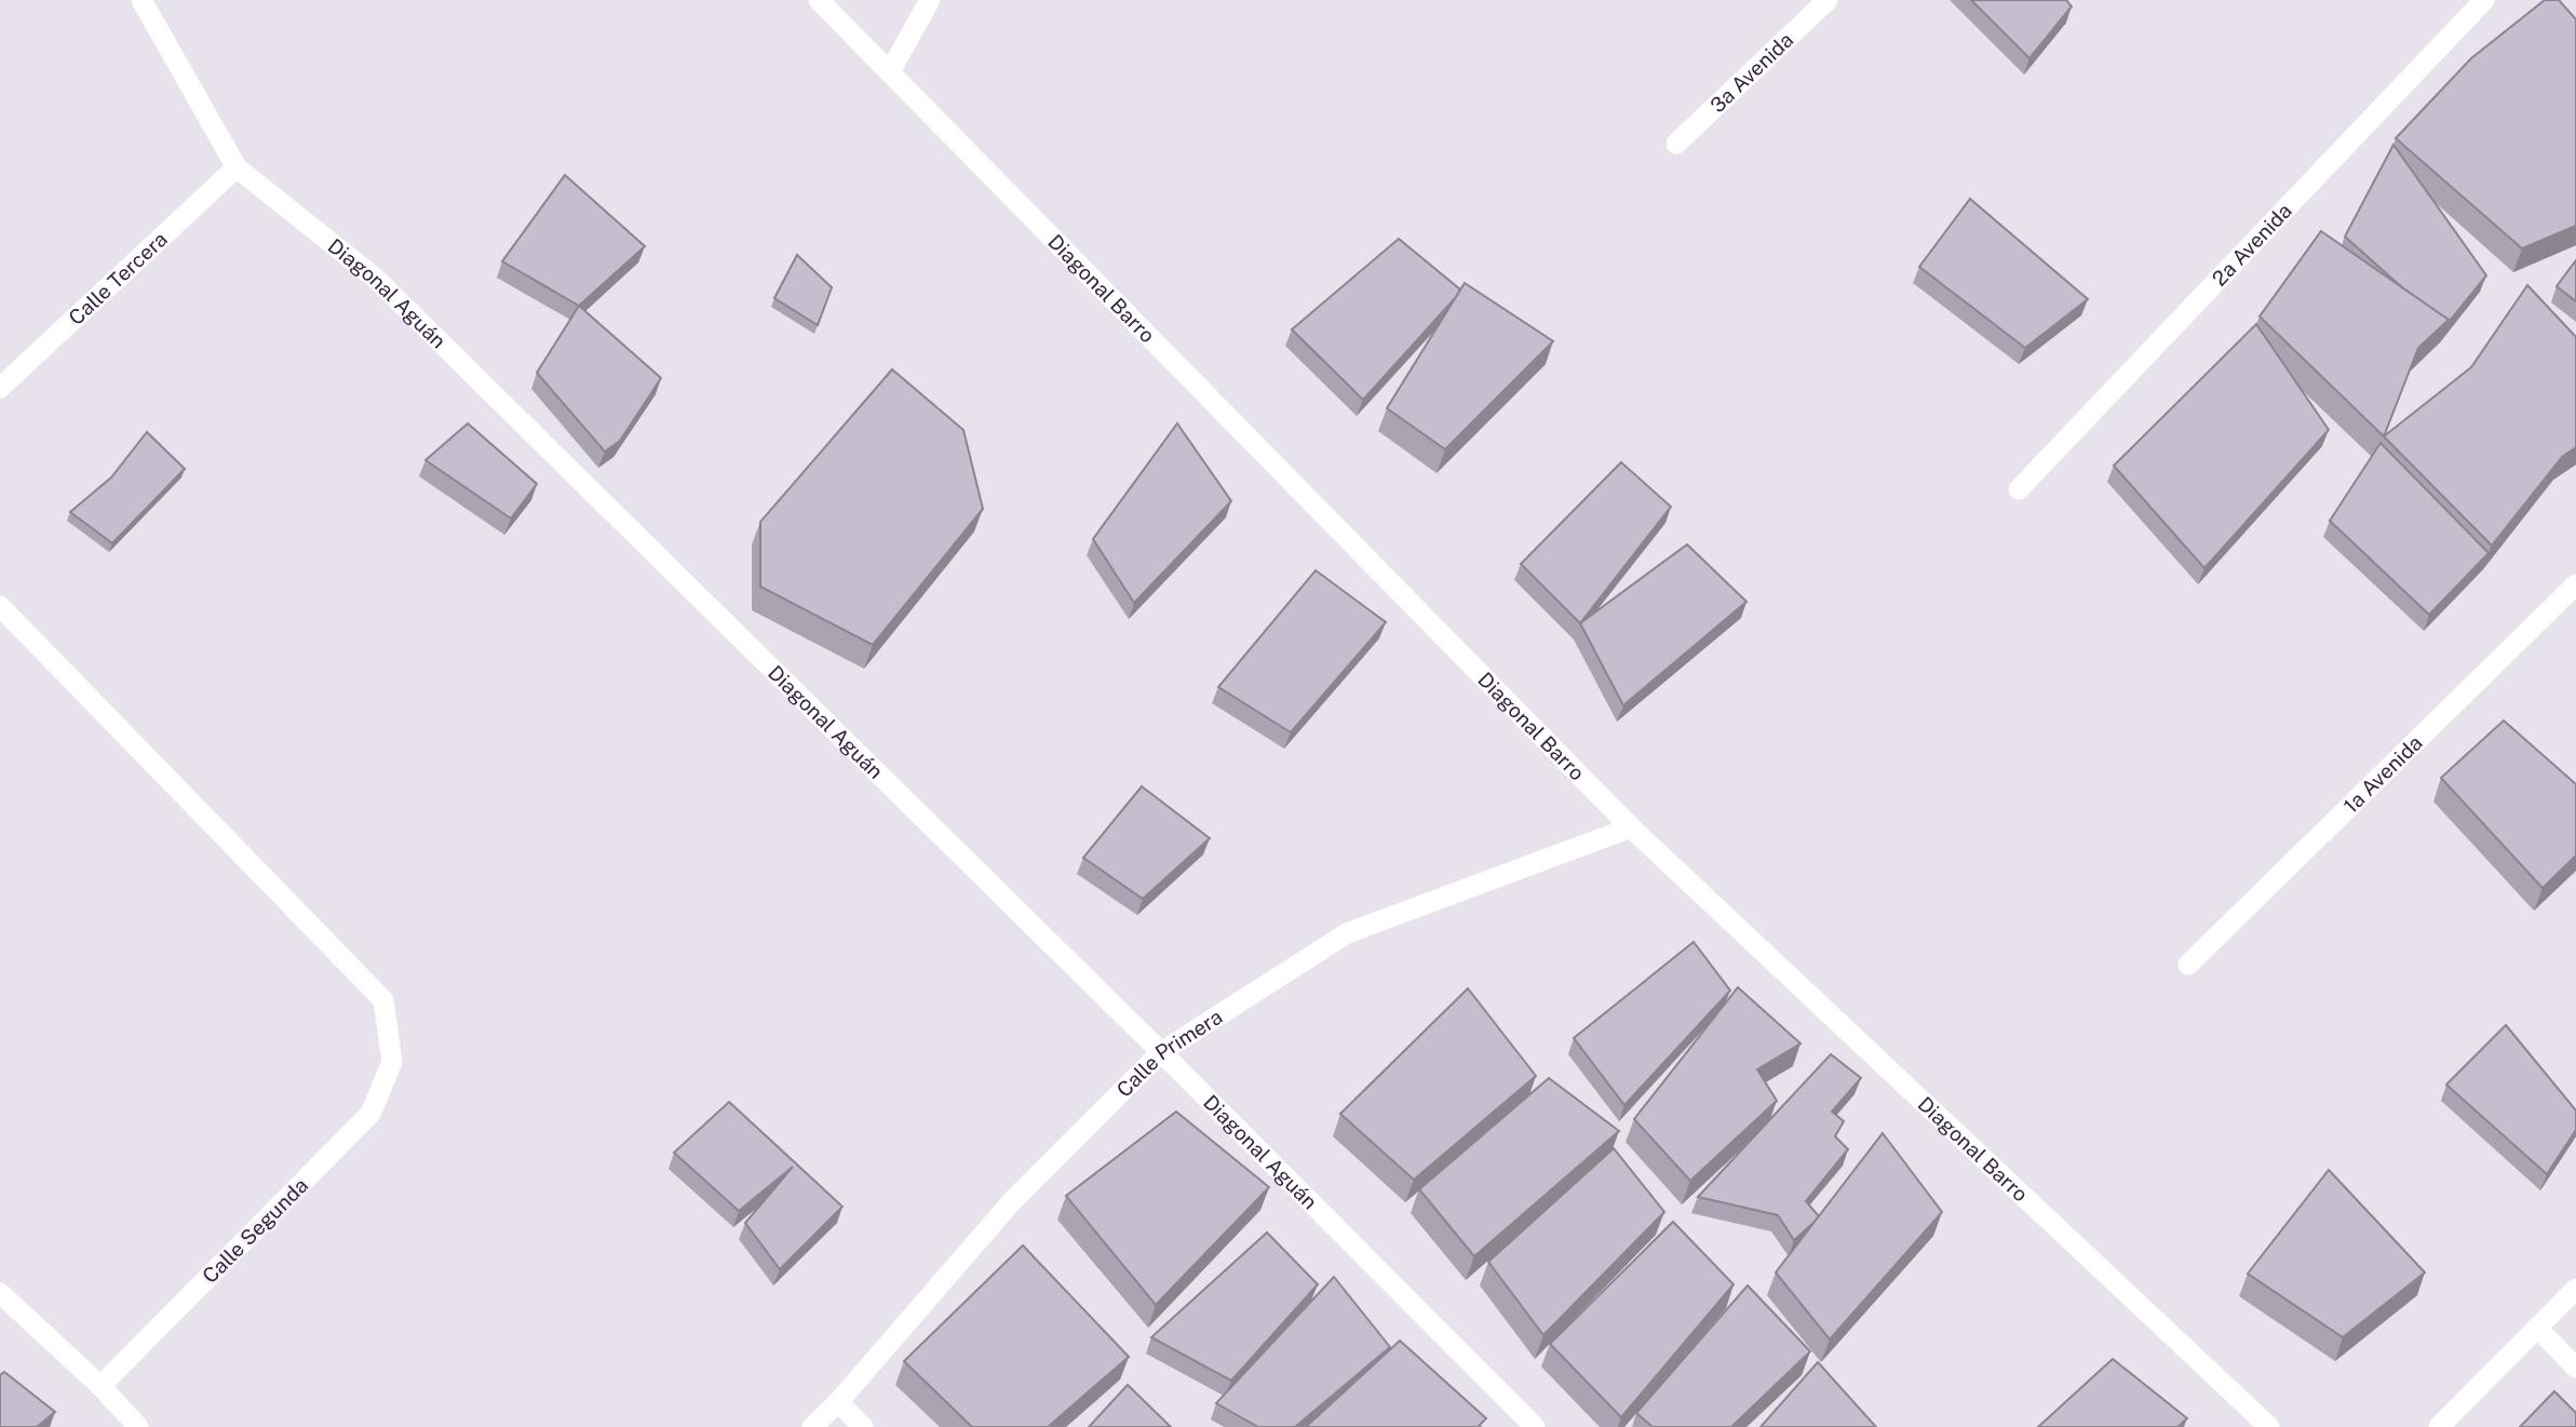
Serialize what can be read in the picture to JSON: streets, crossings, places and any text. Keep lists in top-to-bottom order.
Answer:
{
  "streets": {
    "street": [
      "3a Avenida",
      "2a Avenida",
      "Calle Tercera",
      "Diagonal Barro",
      "Diagonal Aguán",
      "1a Avenida",
      "Calle Primera",
      "Calle Segunda"
    ]
  },
  "crossings": [
    ["Calle Tercera", "Diagonal Aguán"],
    ["Diagonal Barro", "Calle Primera"],
    ["Diagonal Aguán", "Calle Primera"]
  ]
}
